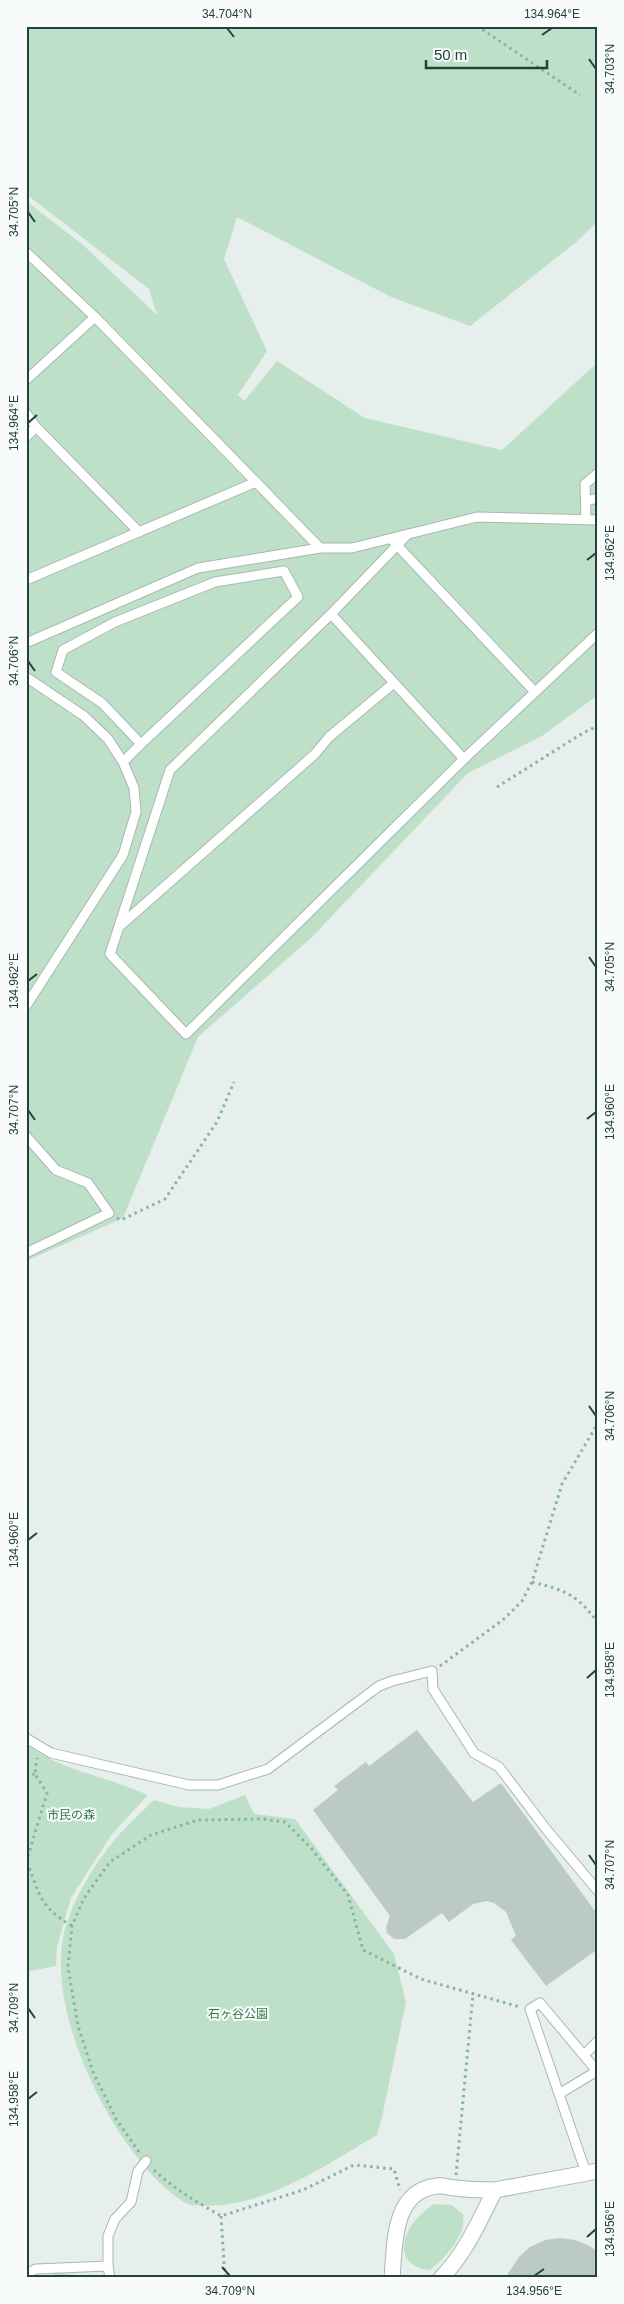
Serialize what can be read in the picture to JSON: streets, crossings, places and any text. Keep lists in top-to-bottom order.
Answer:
{
  "parks": ["市民の森", "石ヶ谷公園"],
  "scale_bar": "50 m",
  "coordinates": [
    "34.704°N",
    "134.964°E",
    "34.703°N",
    "34.705°N",
    "134.962°E",
    "34.706°N",
    "34.707°N",
    "134.960°E",
    "134.958°E",
    "34.709°N",
    "134.956°E"
  ]
}
